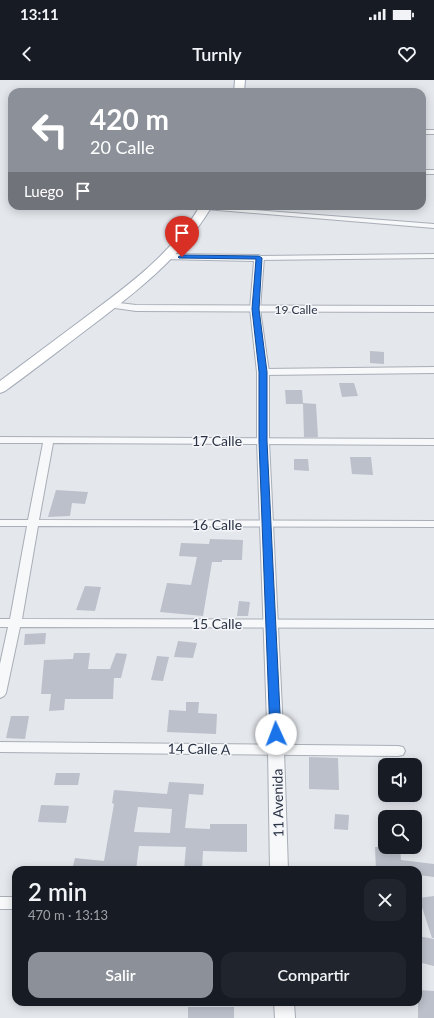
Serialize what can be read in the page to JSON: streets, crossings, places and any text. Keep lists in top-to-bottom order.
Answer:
{
  "streets": {
    "street": [
      "19 Calle",
      "17 Calle",
      "16 Calle",
      "15 Calle",
      "14 Calle A",
      "11 Avenida"
    ]
  },
  "crossings": [
    ["19 Calle", "11 Avenida"],
    ["17 Calle", "11 Avenida"],
    ["16 Calle", "11 Avenida"],
    ["15 Calle", "11 Avenida"],
    ["14 Calle A", "11 Avenida"]
  ],
  "page": {
    "status": "13:11",
    "header": "Turnly",
    "turn": ["420 m", "20 Calle"],
    "then": "Luego",
    "heading": ["2 min", "470 m · 13:13"],
    "buttons": ["Salir", "Compartir"]
  }
}
